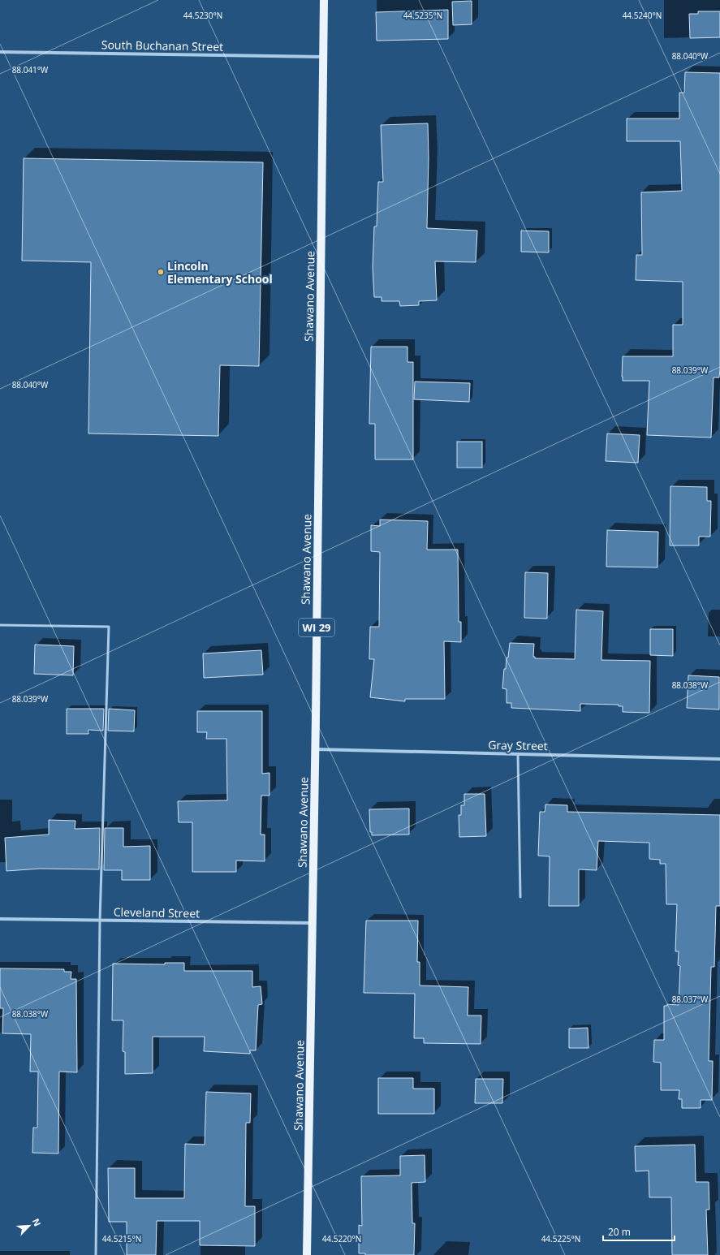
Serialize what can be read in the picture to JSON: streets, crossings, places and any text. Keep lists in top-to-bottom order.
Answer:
{
  "streets": {
    "main road": ["Shawano Avenue", "WI 29"],
    "street": ["South Buchanan Street", "Gray Street", "Cleveland Street"]
  },
  "crossings": [
    ["South Buchanan Street", "Shawano Avenue"],
    ["Shawano Avenue", "Gray Street"],
    ["Shawano Avenue", "Cleveland Street"]
  ],
  "places": ["Lincoln Elementary School"],
  "scale_bar": "20 m",
  "north": "top right",
  "coordinates": [
    "44.5230°N",
    "44.5235°N",
    "44.5240°N",
    "88.040°W",
    "88.041°W",
    "88.039°W",
    "88.038°W",
    "88.037°W",
    "44.5215°N",
    "44.5220°N",
    "44.5225°N"
  ]
}
